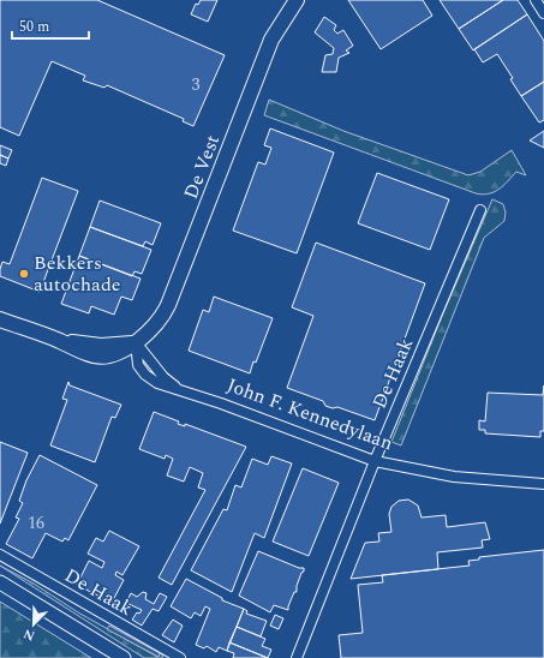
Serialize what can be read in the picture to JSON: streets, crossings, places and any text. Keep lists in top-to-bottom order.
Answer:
{
  "streets": {
    "main road": ["De Vest"],
    "street": ["De Haak", "John F. Kennedylaan"]
  },
  "crossings": [
    ["De Vest", "John F. Kennedylaan"],
    ["De Haak", "John F. Kennedylaan"]
  ],
  "places": ["Bekkers autochade"],
  "house_numbers": ["3", "16"],
  "scale_bar": "50 m",
  "north": "bottom left"
}
